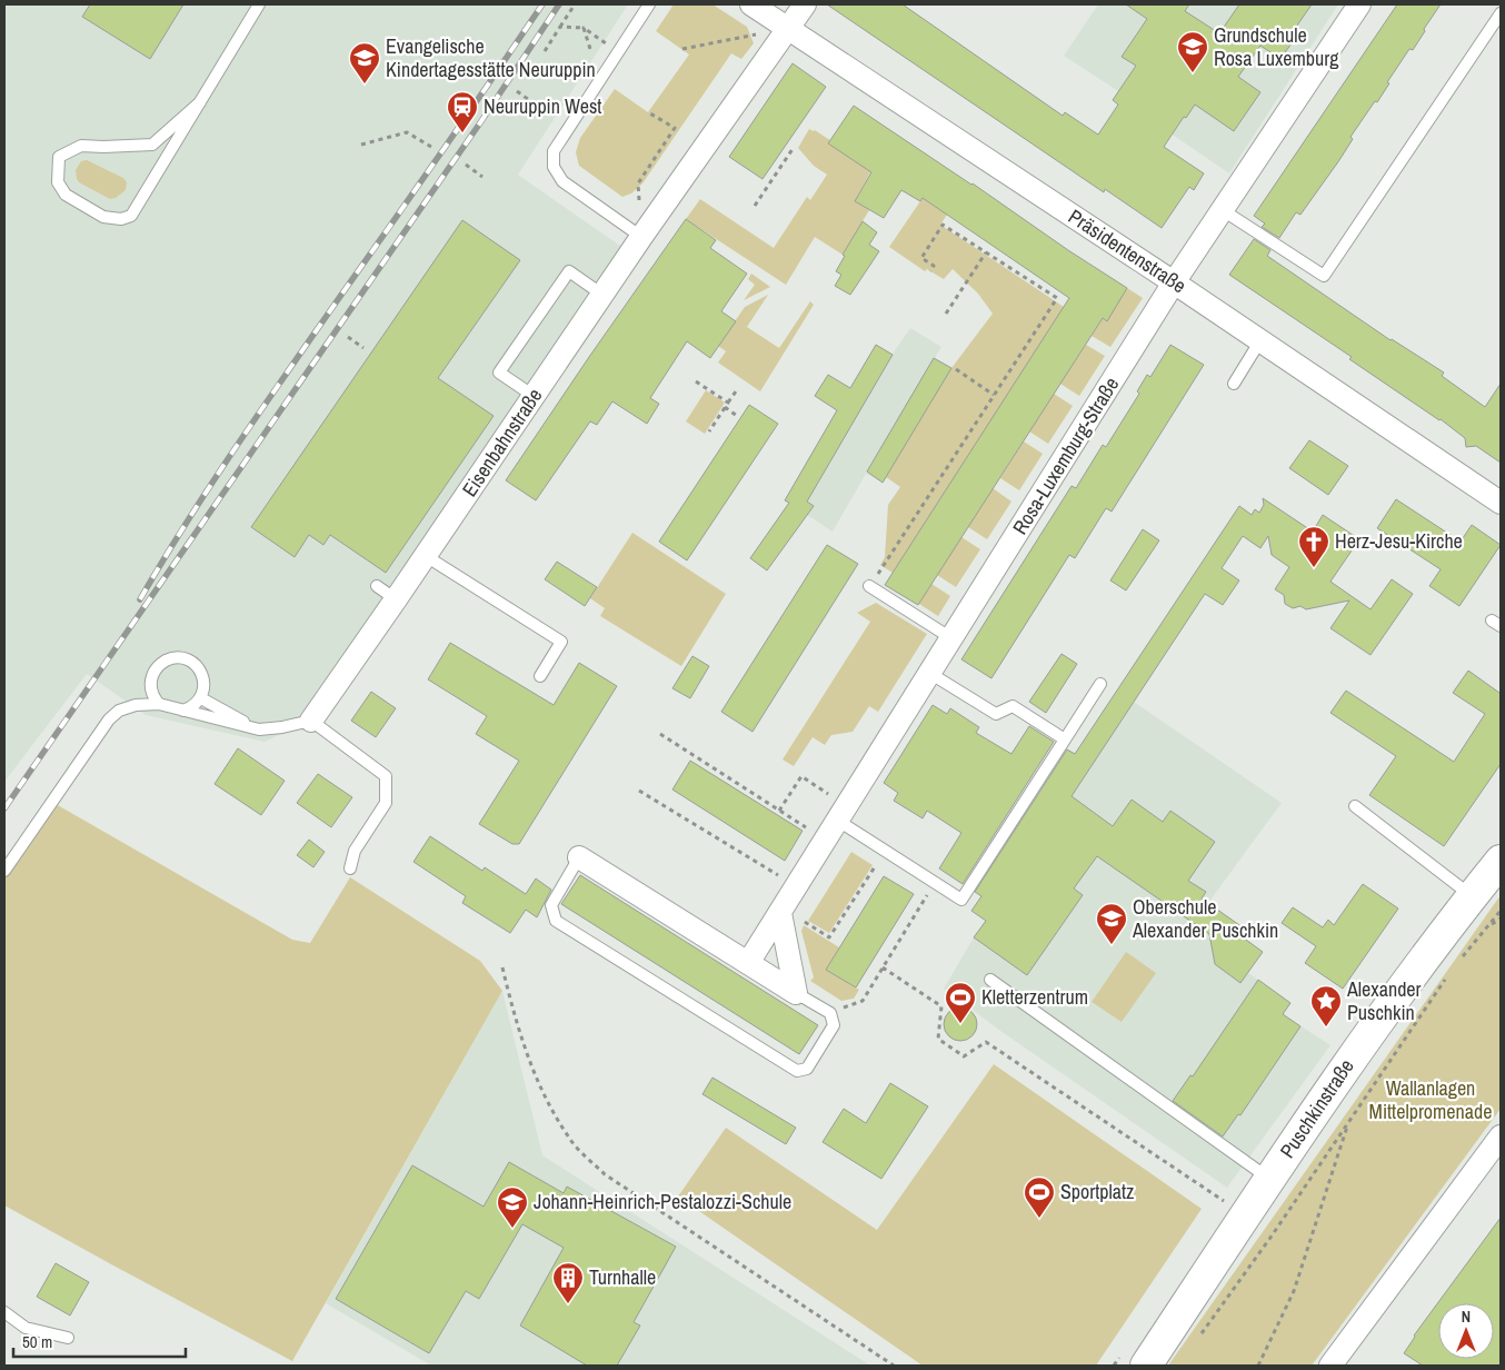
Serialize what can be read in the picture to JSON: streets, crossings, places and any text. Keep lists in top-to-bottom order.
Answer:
{
  "streets": {
    "main road": ["Puschkinstraße"],
    "street": ["Präsidentenstraße", "Eisenbahnstraße", "Rosa-Luxemburg-Straße"]
  },
  "crossings": [
    ["Präsidentenstraße", "Eisenbahnstraße"],
    ["Präsidentenstraße", "Rosa-Luxemburg-Straße"]
  ],
  "parks": ["Wallanlagen Mittelpromenade"],
  "places": {
    "school or university": [
      "Grundschule Rosa Luxemburg",
      "Evangelische Kindertagesstätte Neuruppin",
      "Oberschule Alexander Puschkin",
      "Johann-Heinrich-Pestalozzi-Schule"
    ],
    "station": ["Neuruppin West"],
    "church": ["Herz-Jesu-Kirche"],
    "sports": ["Kletterzentrum", "Sportplatz"],
    "place": ["Alexander Puschkin"],
    "building": ["Turnhalle"]
  },
  "scale_bar": "50 m",
  "north": "top"
}
